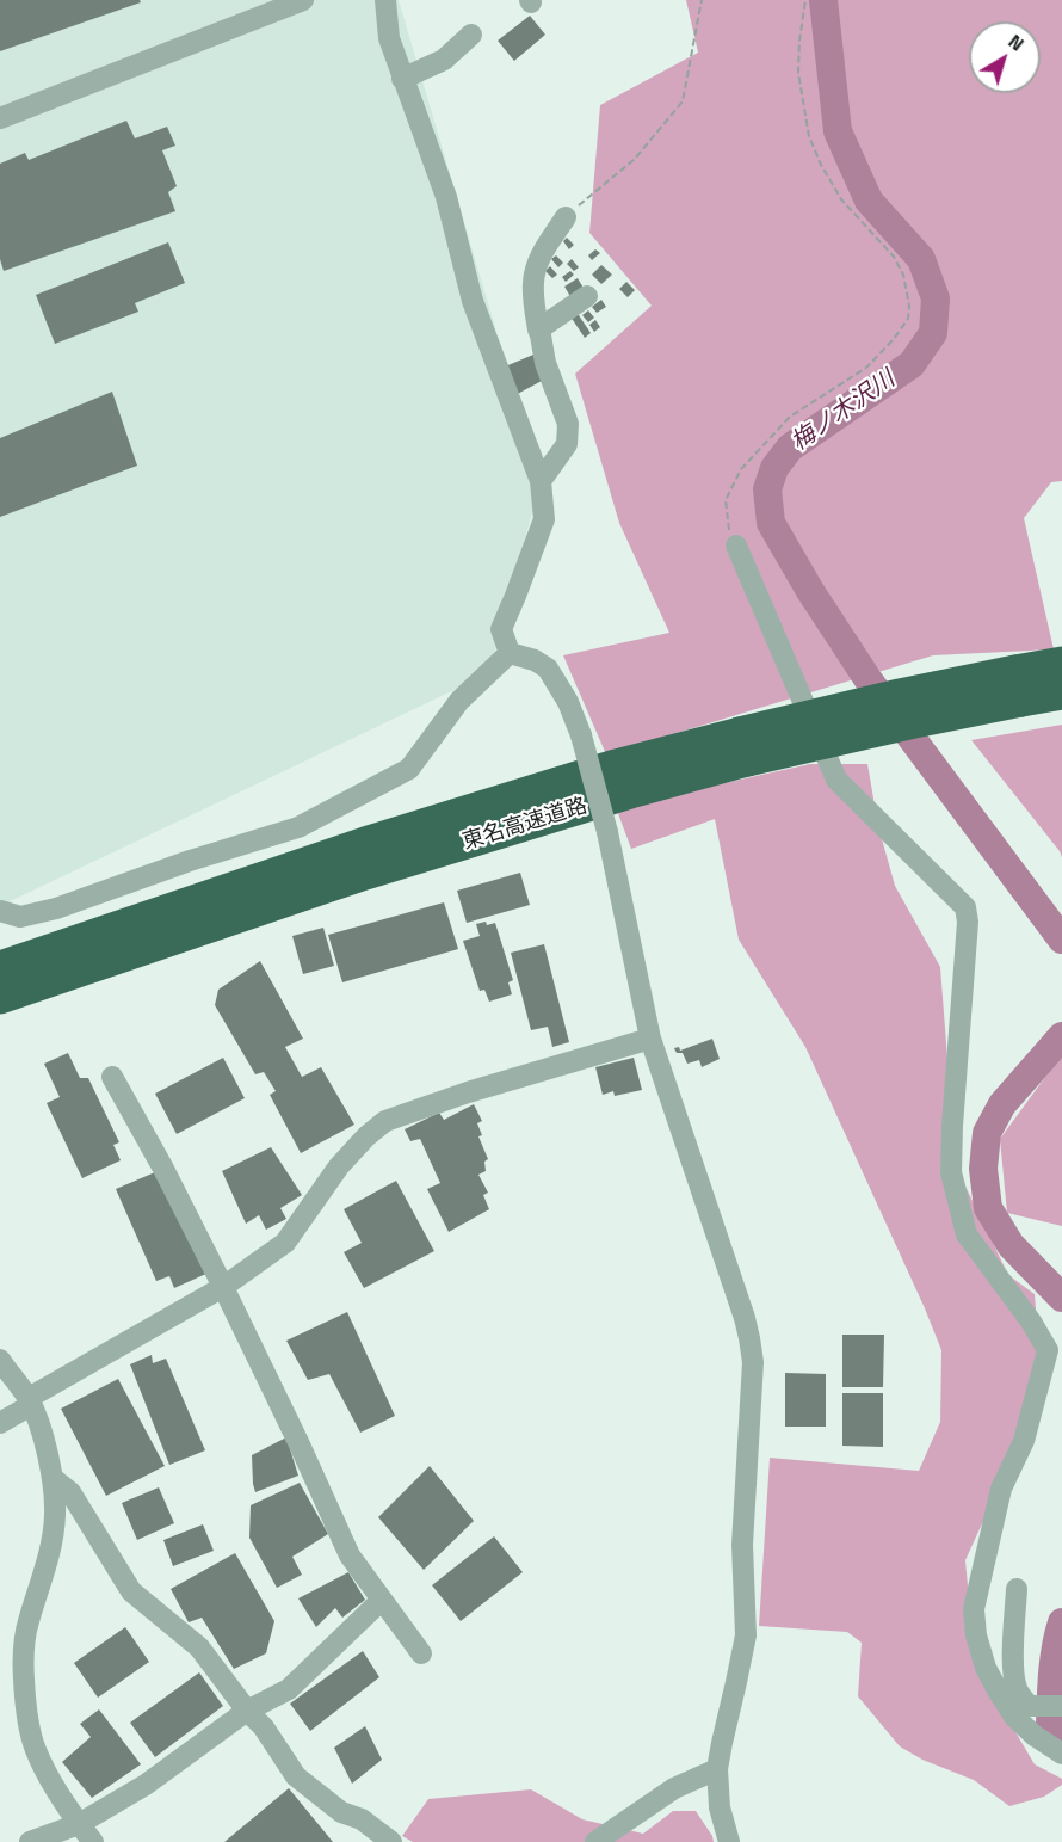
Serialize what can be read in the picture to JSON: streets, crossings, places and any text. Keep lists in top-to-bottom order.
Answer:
{
  "streets": {
    "highway": ["東名高速道路"]
  },
  "water": ["梅ノ木沢川"],
  "north": "top right"
}
